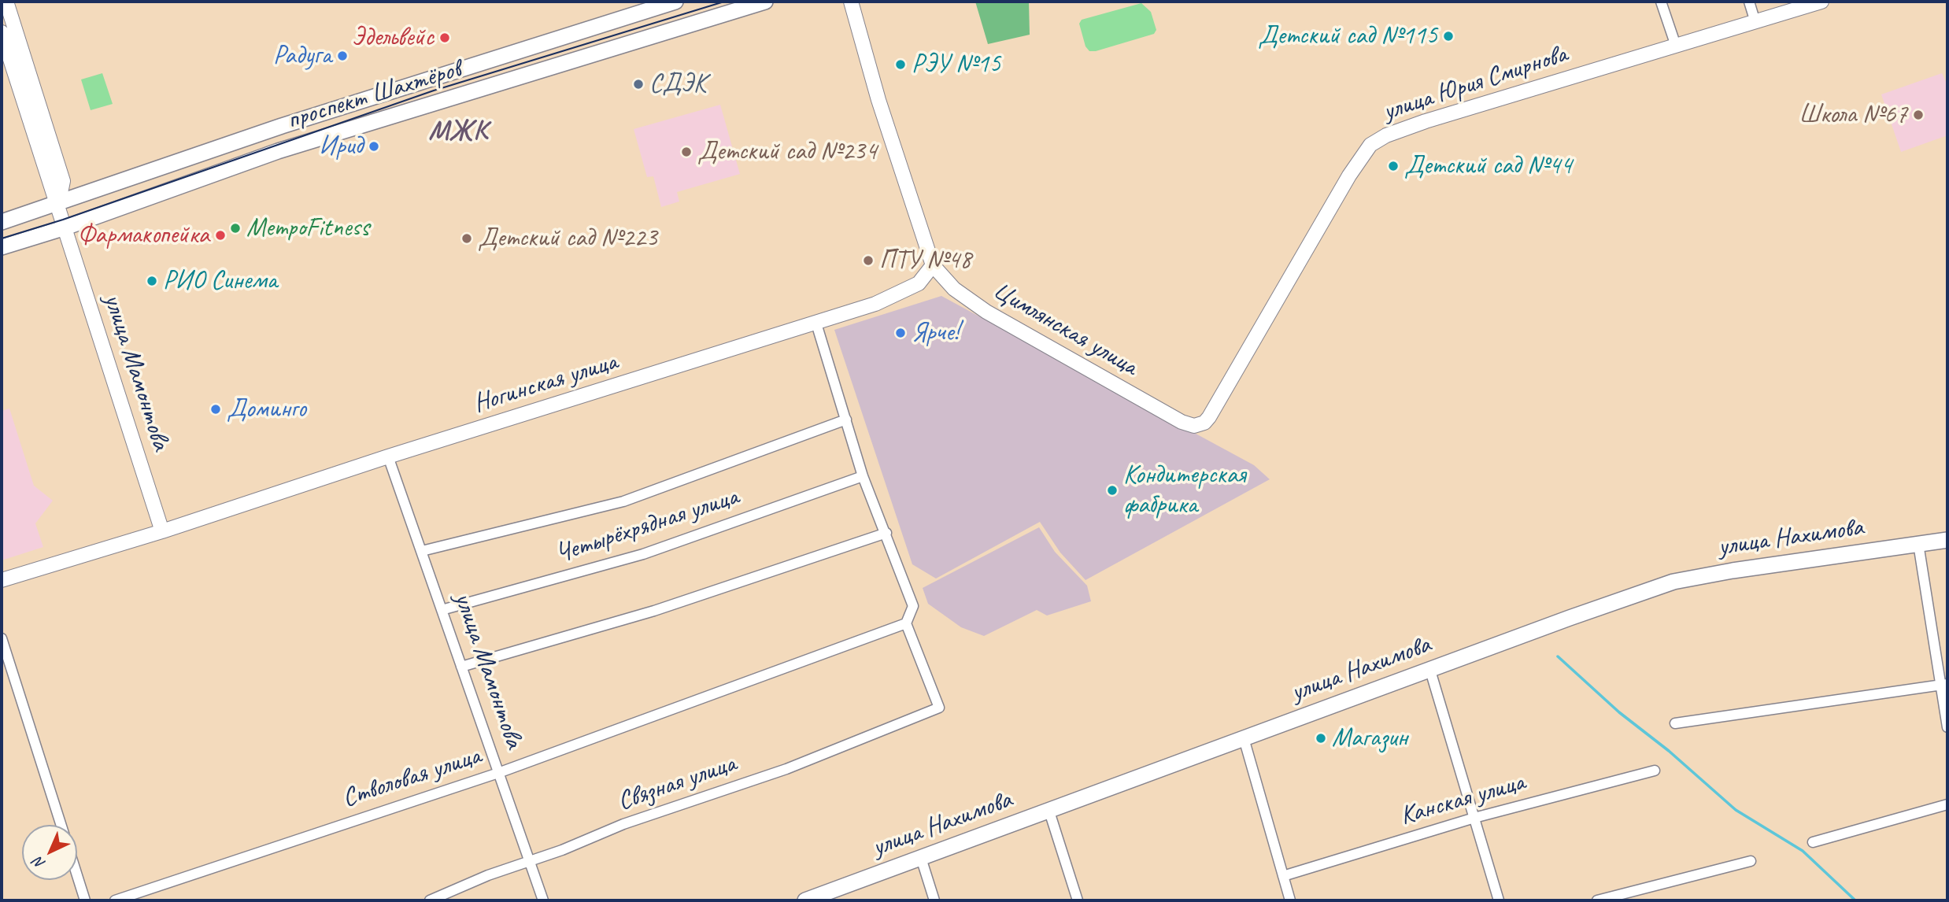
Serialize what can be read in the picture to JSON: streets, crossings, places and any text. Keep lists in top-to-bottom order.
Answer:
{
  "streets": {
    "main road": ["проспект Шахтёров", "улица Нахимова"],
    "street": [
      "улица Юрия Смирнова",
      "Цимлянская улица",
      "улица Мамонтова",
      "Ногинская улица",
      "Четырёхрядная улица",
      "Стволовая улица",
      "Связная улица",
      "Канская улица"
    ]
  },
  "crossings": [
    ["улица Юрия Смирнова", "Цимлянская улица"],
    ["проспект Шахтёров", "улица Мамонтова"],
    ["Цимлянская улица", "Ногинская улица"],
    ["улица Мамонтова", "Ногинская улица"],
    ["улица Мамонтова", "Четырёхрядная улица"],
    ["улица Мамонтова", "Стволовая улица"],
    ["улица Мамонтова", "Связная улица"],
    ["Стволовая улица", "Связная улица"]
  ],
  "districts": ["МЖК"],
  "places": [
    "Детский сад №115",
    "Эдельвейс",
    "Радуга",
    "РЭУ №15",
    "СДЭК",
    "Школа №67",
    "Ирид",
    "Детский сад №234",
    "Детский сад №44",
    "МетроFitness",
    "Фармакопейка",
    "Детский сад №223",
    "ПТУ №48",
    "РИО Синема",
    "Ярче!",
    "Доминго",
    "Кондитерская фабрика",
    "Магазин"
  ],
  "north": "bottom left"
}
